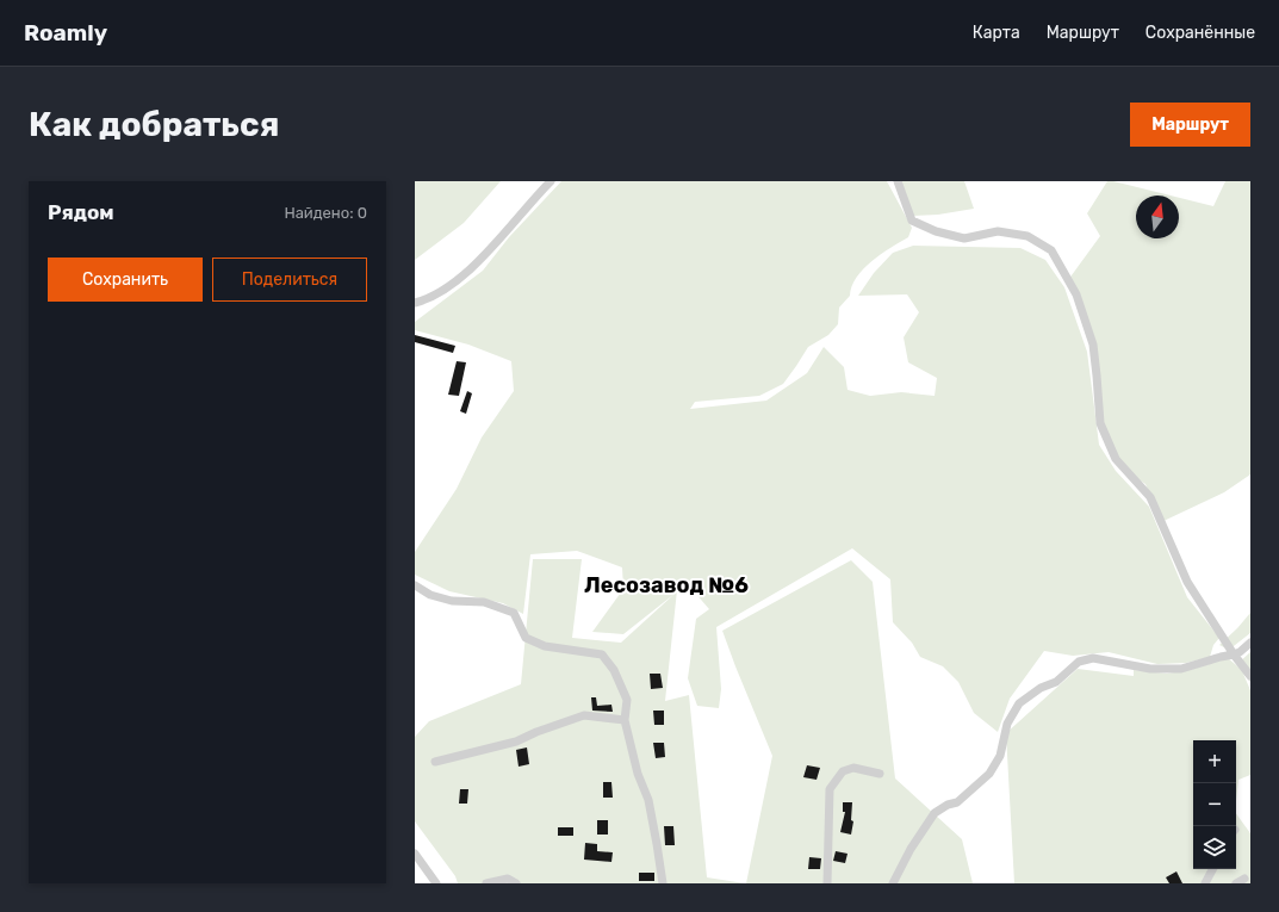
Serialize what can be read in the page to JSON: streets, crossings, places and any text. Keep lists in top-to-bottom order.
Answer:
{
  "districts": ["Лесозавод №6"],
  "north": "top",
  "page": {
    "header": "Roamly",
    "nav": ["Карта", "Маршрут", "Сохранённые"],
    "buttons": [
      "Маршрут",
      ["Сохранить", "Поделиться"]
    ],
    "title": "Как добраться",
    "heading": ["Рядом", "Найдено: 0"],
    "map_buttons": ["+", "−"]
  }
}
